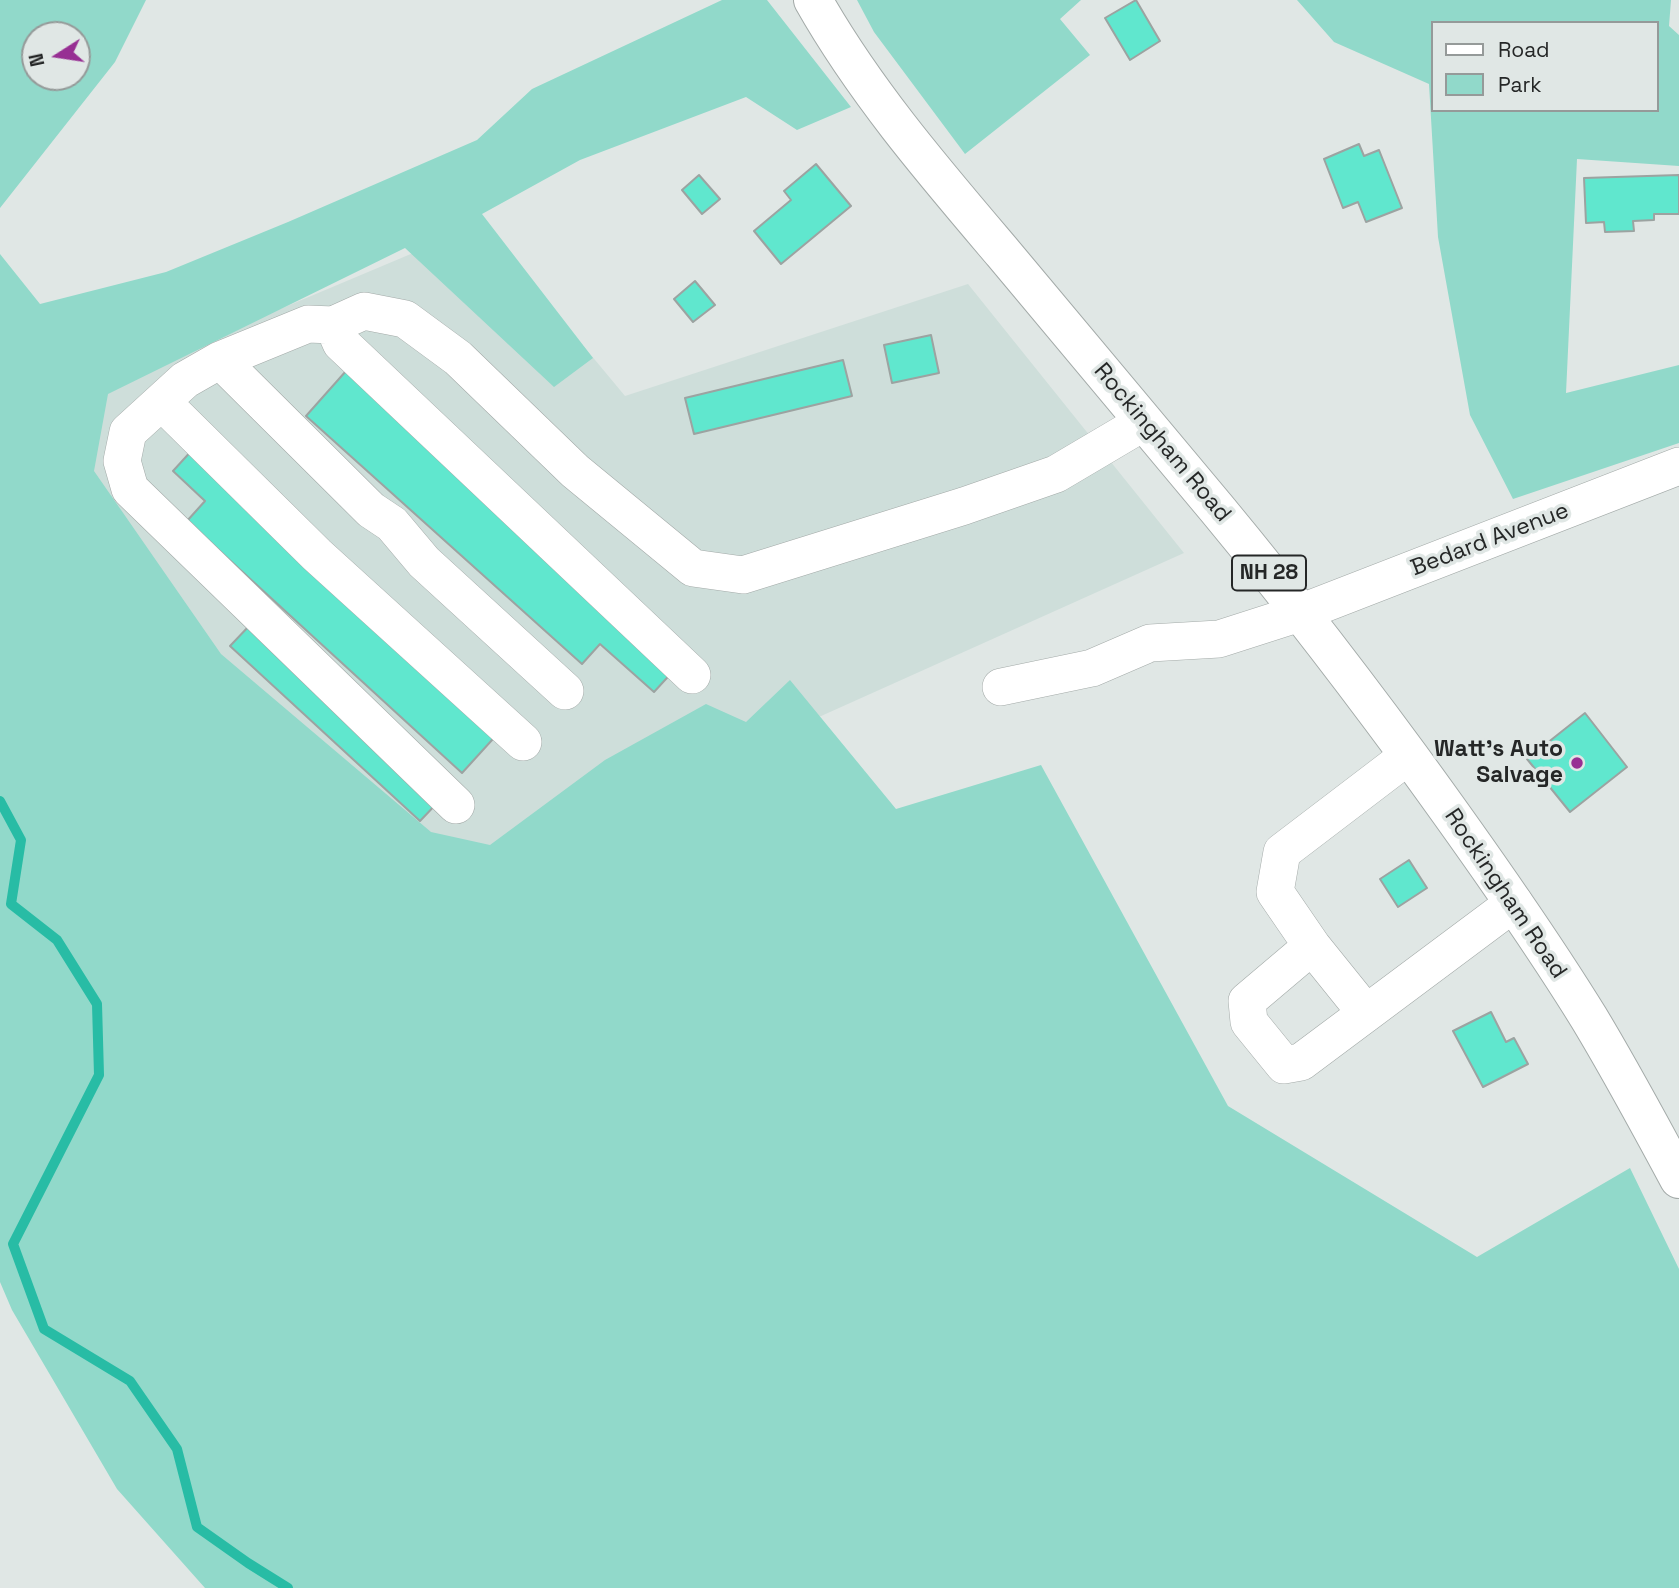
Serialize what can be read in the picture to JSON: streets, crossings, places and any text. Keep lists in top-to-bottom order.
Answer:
{
  "streets": {
    "main road": ["Rockingham Road", "NH 28"],
    "street": ["Bedard Avenue"]
  },
  "crossings": [
    ["Rockingham Road", "Bedard Avenue"]
  ],
  "places": ["Watt's Auto Salvage"],
  "legend": ["Road", "Park"],
  "north": "left"
}
